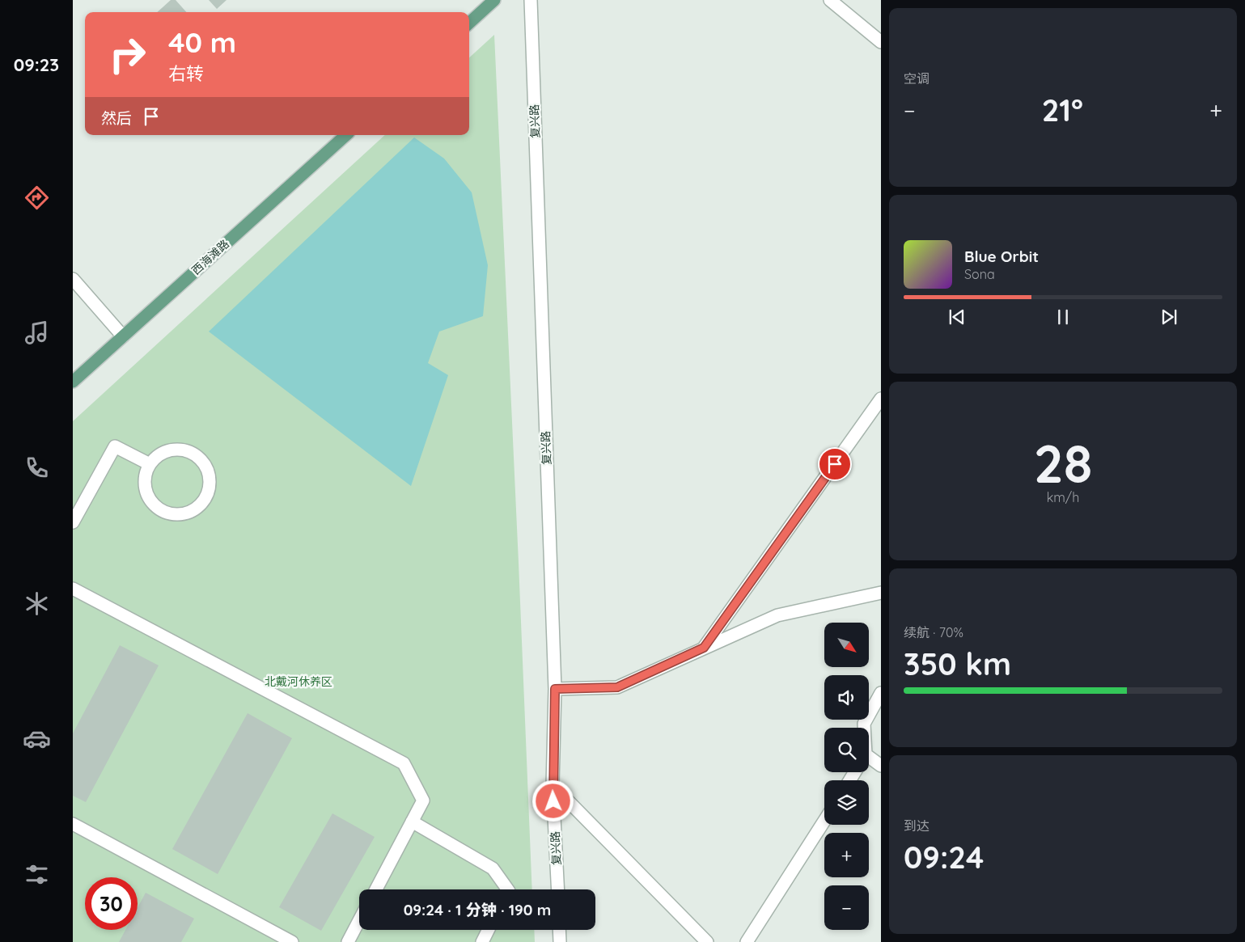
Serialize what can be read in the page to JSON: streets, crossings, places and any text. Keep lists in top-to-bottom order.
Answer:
{
  "streets": {
    "main road": ["西海滩路"],
    "street": ["复兴路"]
  },
  "parks": ["北戴河休养区"],
  "north": "bottom right",
  "page": {
    "tabs": "09:23",
    "tile": [
      "空调",
      ["28", "km/h"],
      ["续航 · 70%", "350 km"],
      ["到达", "09:24"]
    ],
    "turn": ["40 m", "右转"],
    "heat": ["−", "21°", "+"],
    "then": "然后",
    "song": ["Blue Orbit", "Sona"],
    "map_buttons": ["+", "−"],
    "limit": "30",
    "trip": "09:24 · 1 分钟 · 190 m"
  }
}
